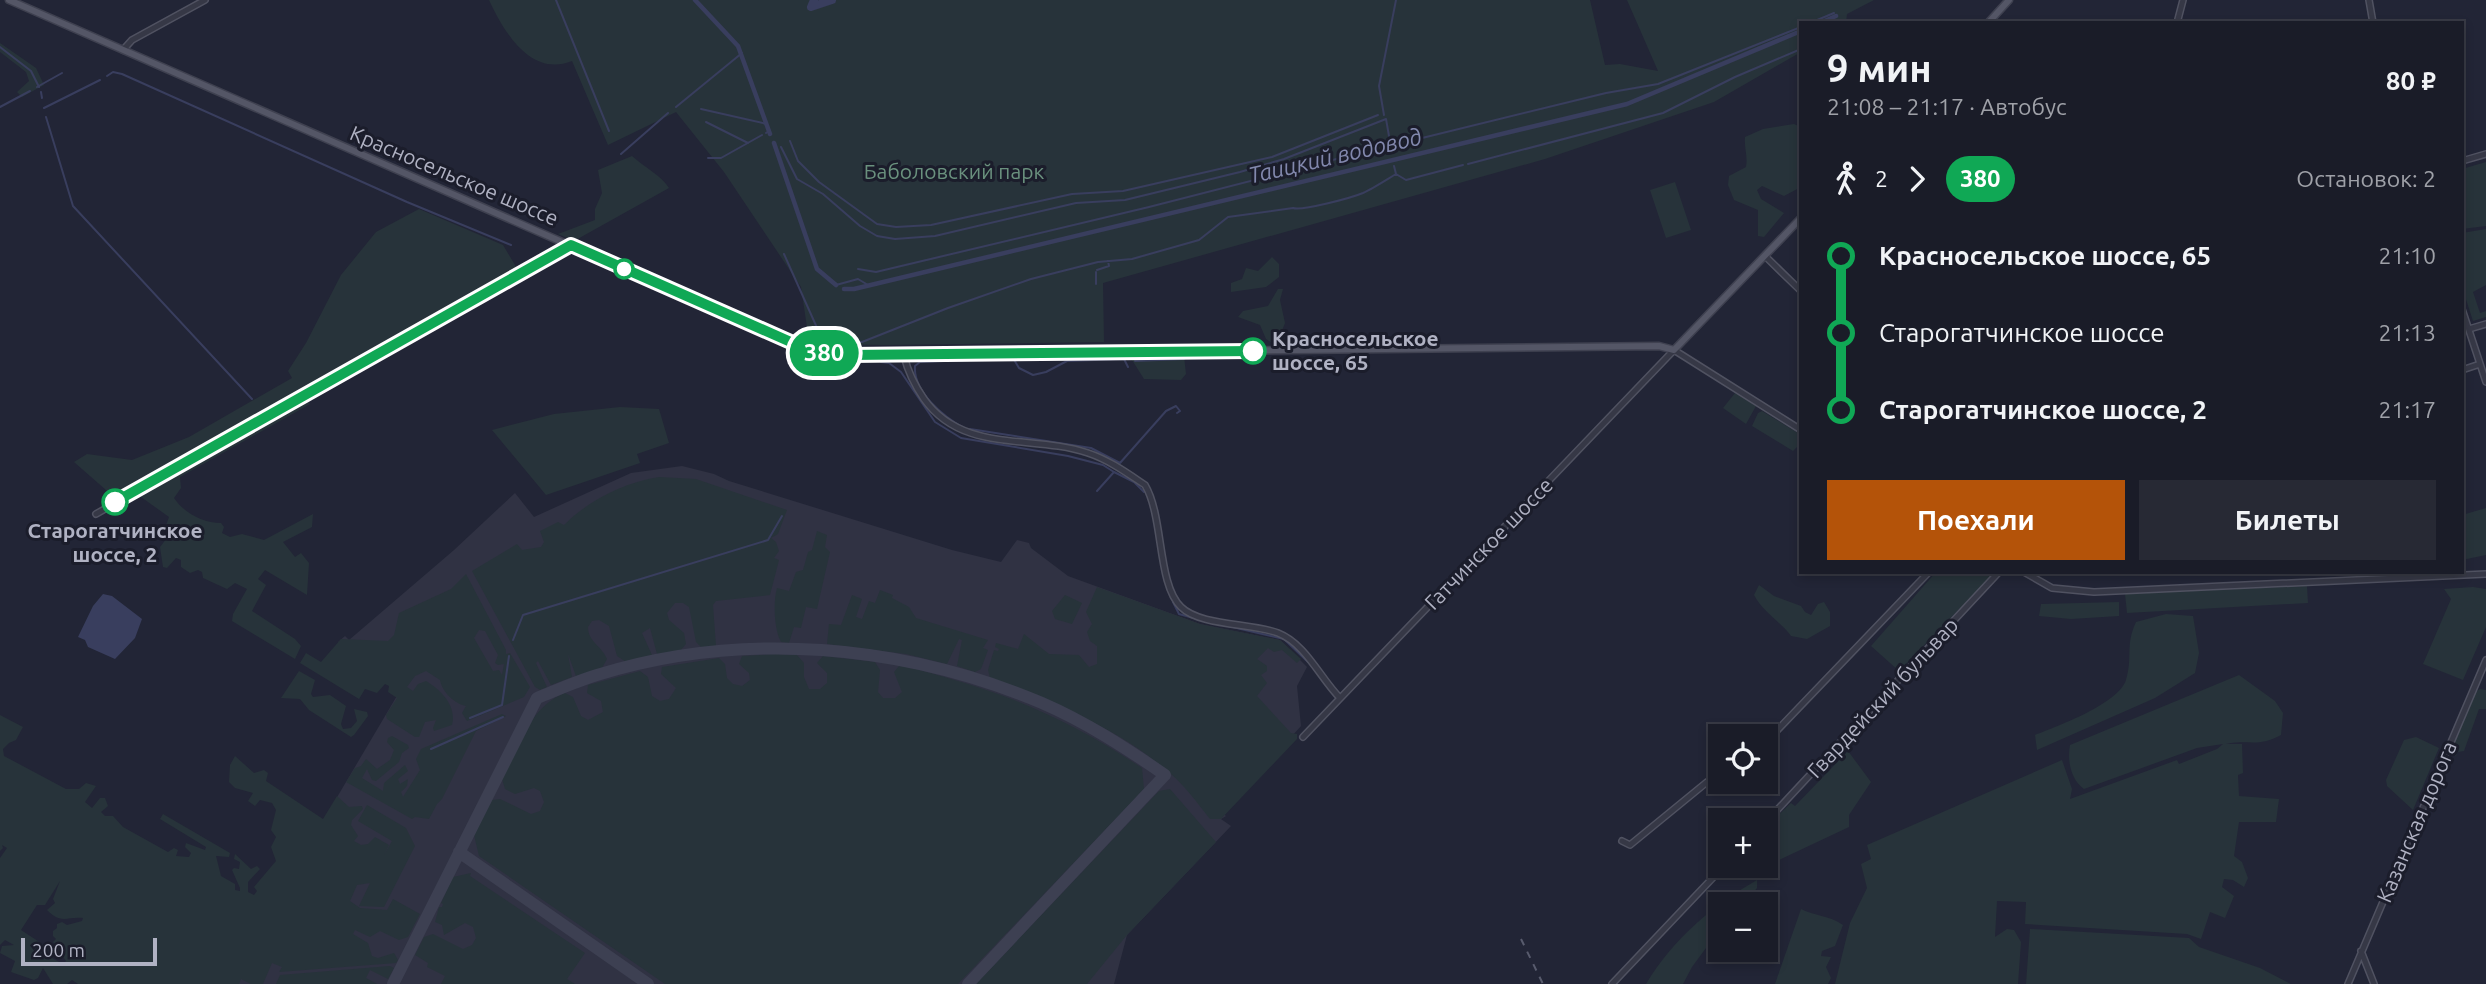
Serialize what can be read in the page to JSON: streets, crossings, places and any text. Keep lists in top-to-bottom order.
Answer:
{
  "streets": {
    "main road": ["Красносельское шоссе"],
    "street": ["Гатчинское шоссе", "Гвардейский бульвар", "Казанская дорога"]
  },
  "crossings": [
    ["Красносельское шоссе", "Гатчинское шоссе"]
  ],
  "water": ["Таицкий водовод"],
  "parks": ["Баболовский парк"],
  "places": ["Красносельское шоссе, 65", "Старогатчинское шоссе, 2"],
  "lines": ["bus line 380"],
  "scale_bar": "200 m",
  "page": {
    "on_map": "380",
    "heading": ["9 мин", "21:08 – 21:17 · Автобус", "80 ₽"],
    "legs": ["2", "380", "Остановок: 2"],
    "list": [
      {
        "name": "Красносельское шоссе, 65",
        "value": "21:10"
      },
      {
        "name": "Старогатчинское шоссе",
        "value": "21:13"
      },
      {
        "name": "Старогатчинское шоссе, 2",
        "value": "21:17"
      }
    ],
    "buttons": ["Поехали", "Билеты"],
    "map_buttons": ["+", "−"],
    "scale": "200 m"
  }
}
